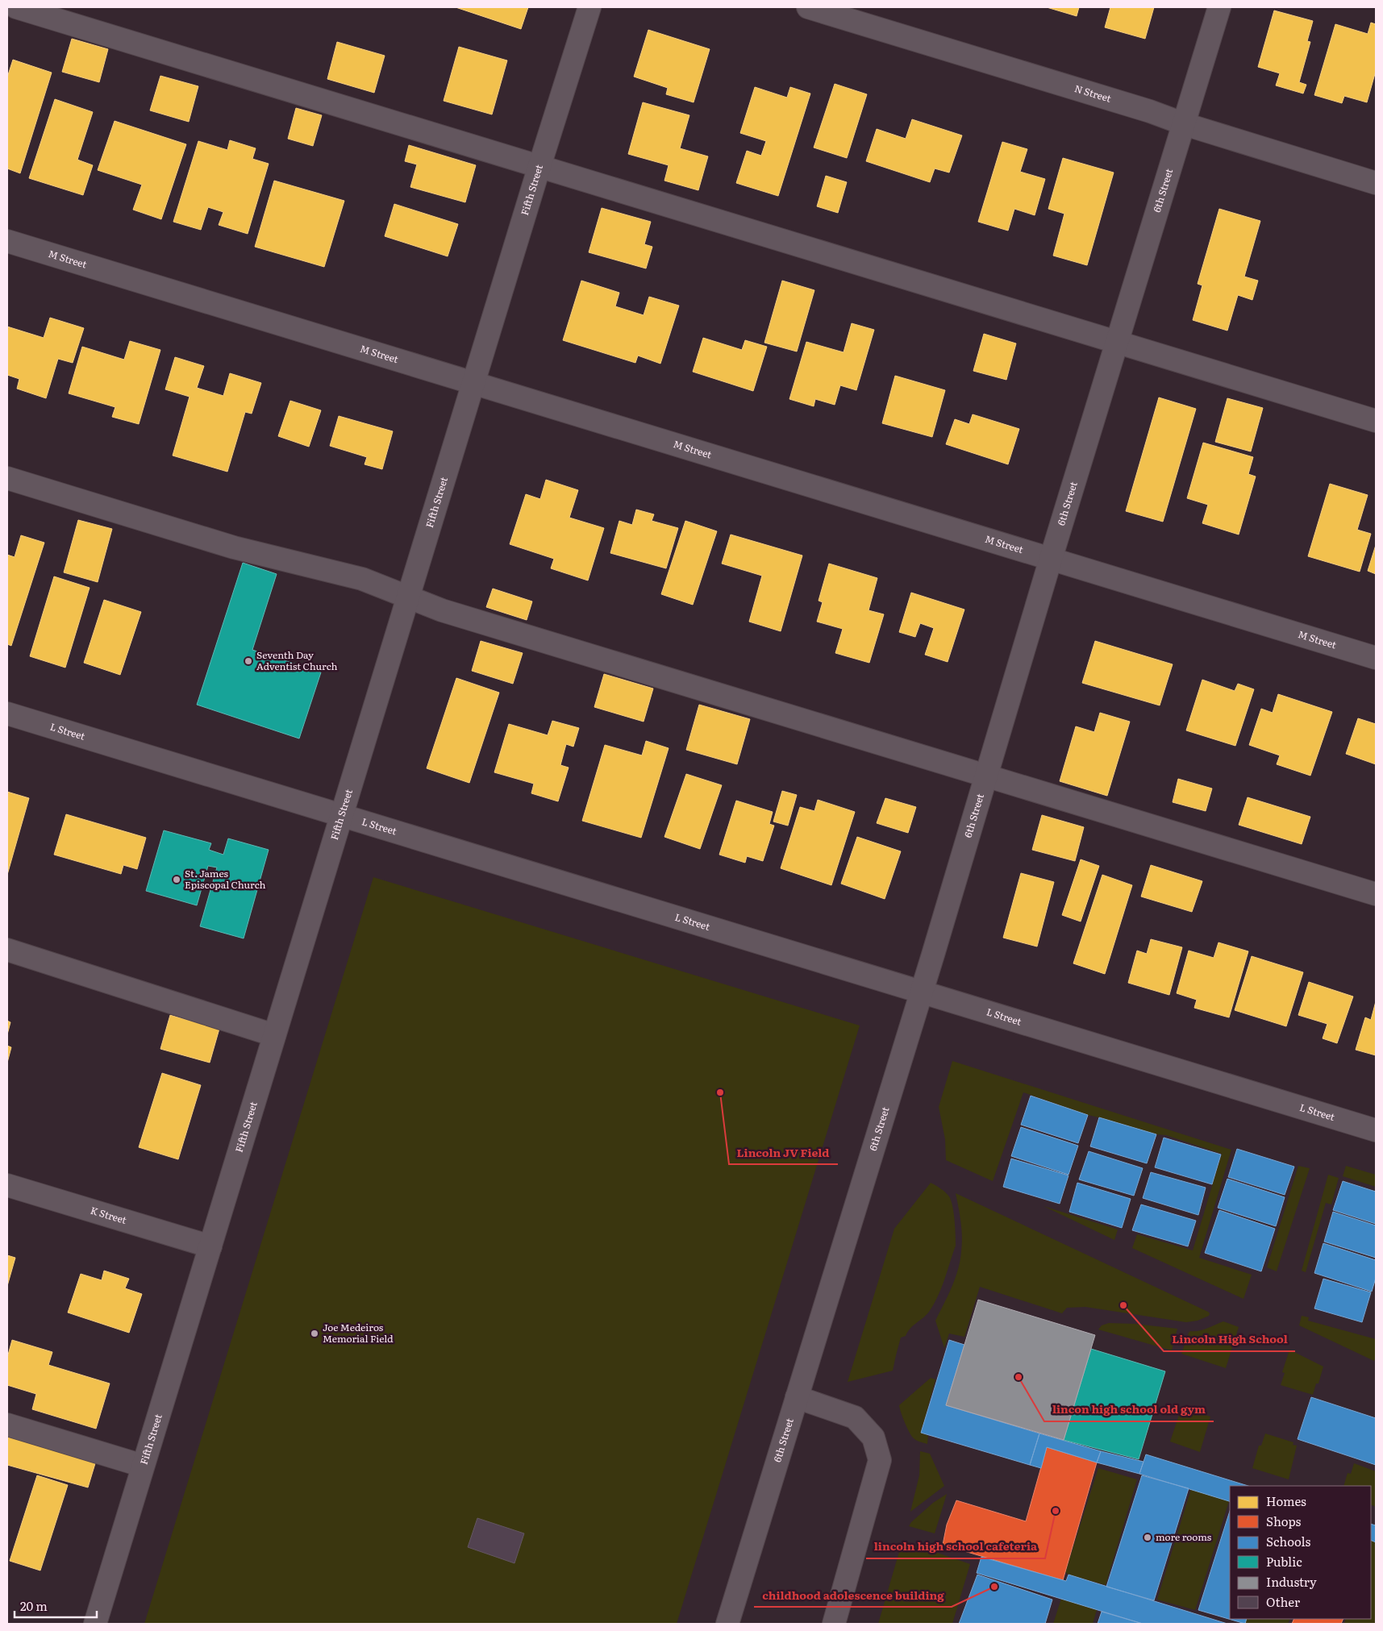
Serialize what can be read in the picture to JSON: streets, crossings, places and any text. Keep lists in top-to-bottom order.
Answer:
{
  "streets": {
    "street": [
      "N Street",
      "Fifth Street",
      "6th Street",
      "M Street",
      "L Street",
      "K Street"
    ]
  },
  "crossings": [
    ["N Street", "6th Street"],
    ["Fifth Street", "M Street"],
    ["Fifth Street", "L Street"],
    ["Fifth Street", "K Street"],
    ["6th Street", "M Street"],
    ["6th Street", "L Street"]
  ],
  "places": [
    "Seventh Day Adventist Church",
    "St. James Episcopal Church",
    "Lincoln JV Field",
    "Lincoln High School",
    "Joe Medeiros Memorial Field",
    "lincon high school old gym",
    "lincoln high school cafeteria",
    "more rooms",
    "childhood adolescence building"
  ],
  "legend": [
    "Homes",
    "Shops",
    "Schools",
    "Public",
    "Industry",
    "Other"
  ],
  "scale_bar": "20 m"
}
